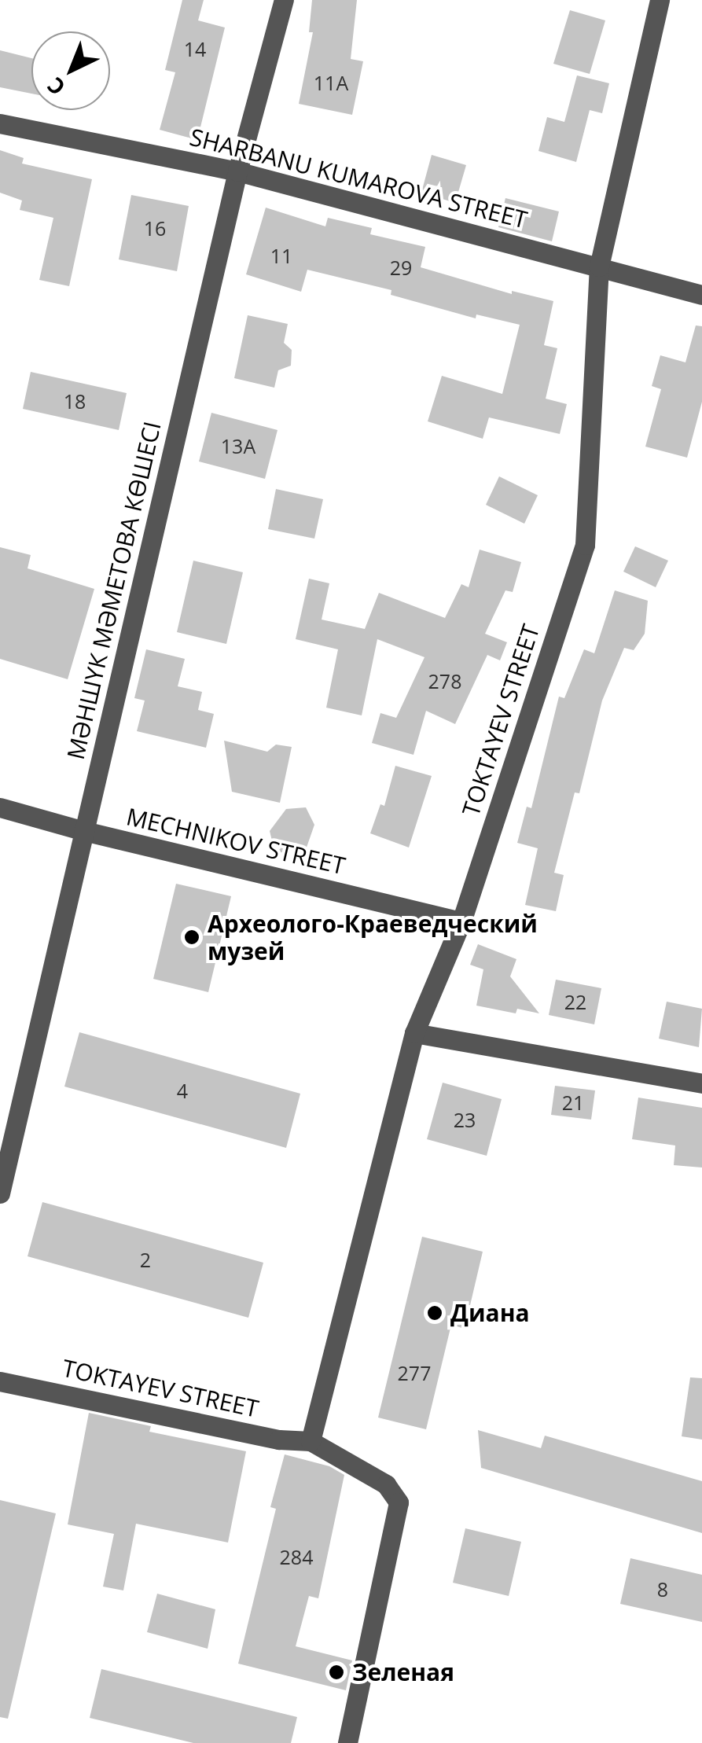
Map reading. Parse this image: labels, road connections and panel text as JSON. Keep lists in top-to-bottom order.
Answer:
{
  "streets": {
    "street": [
      "SHARBANU KUMAROVA STREET",
      "МӘНШҮК МӘМЕТОВА КӨШЕСІ",
      "TOKTAYEV STREET",
      "MECHNIKOV STREET"
    ]
  },
  "crossings": [
    ["SHARBANU KUMAROVA STREET", "МӘНШҮК МӘМЕТОВА КӨШЕСІ"],
    ["SHARBANU KUMAROVA STREET", "TOKTAYEV STREET"],
    ["МӘНШҮК МӘМЕТОВА КӨШЕСІ", "MECHNIKOV STREET"],
    ["TOKTAYEV STREET", "MECHNIKOV STREET"]
  ],
  "places": ["Археолого-Краеведческий музей", "Диана", "Зеленая"],
  "house_numbers": [
    "14",
    "11А",
    "16",
    "11",
    "29",
    "18",
    "13А",
    "278",
    "22",
    "4",
    "21",
    "23",
    "2",
    "277",
    "284",
    "8"
  ],
  "north": "bottom left"
}
